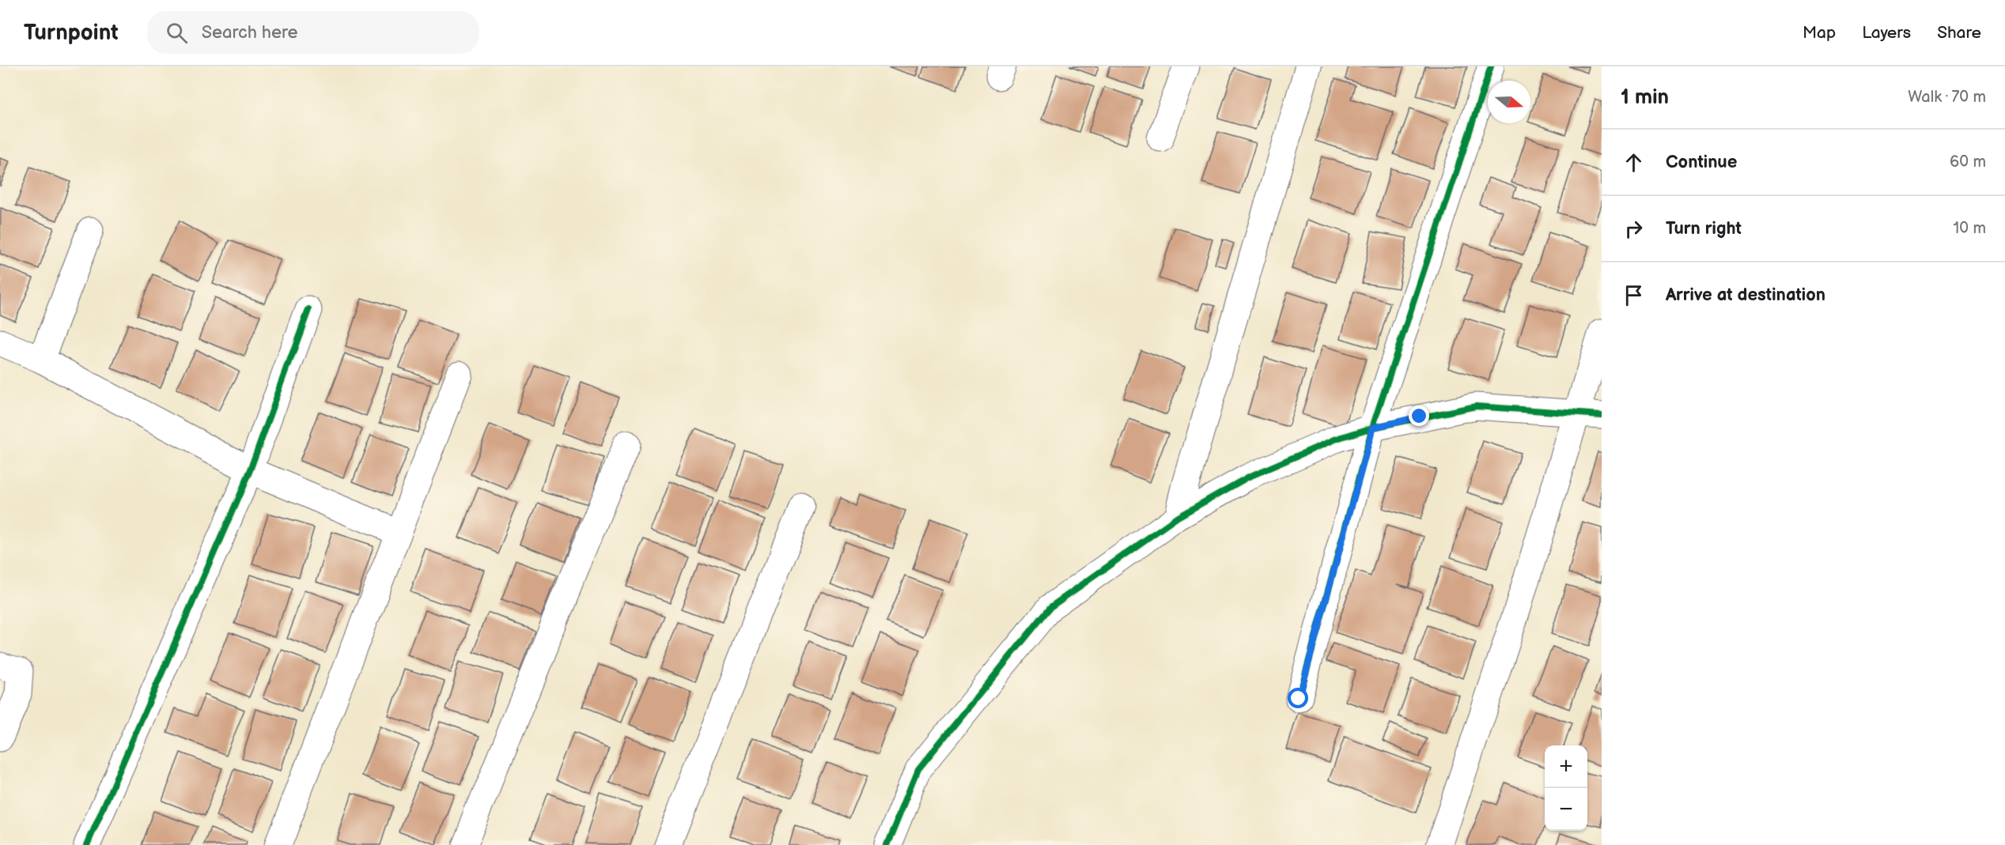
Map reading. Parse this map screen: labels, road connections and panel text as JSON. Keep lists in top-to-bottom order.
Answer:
{
  "north": "right",
  "page": {
    "header": "Turnpoint",
    "search": "Search here",
    "nav": ["Map", "Layers", "Share"],
    "heading": ["1 min", "Walk · 70 m"],
    "list": [
      ["Continue", "60 m"],
      ["Turn right", "10 m"],
      "Arrive at destination"
    ],
    "map_buttons": ["+", "−"]
  }
}
